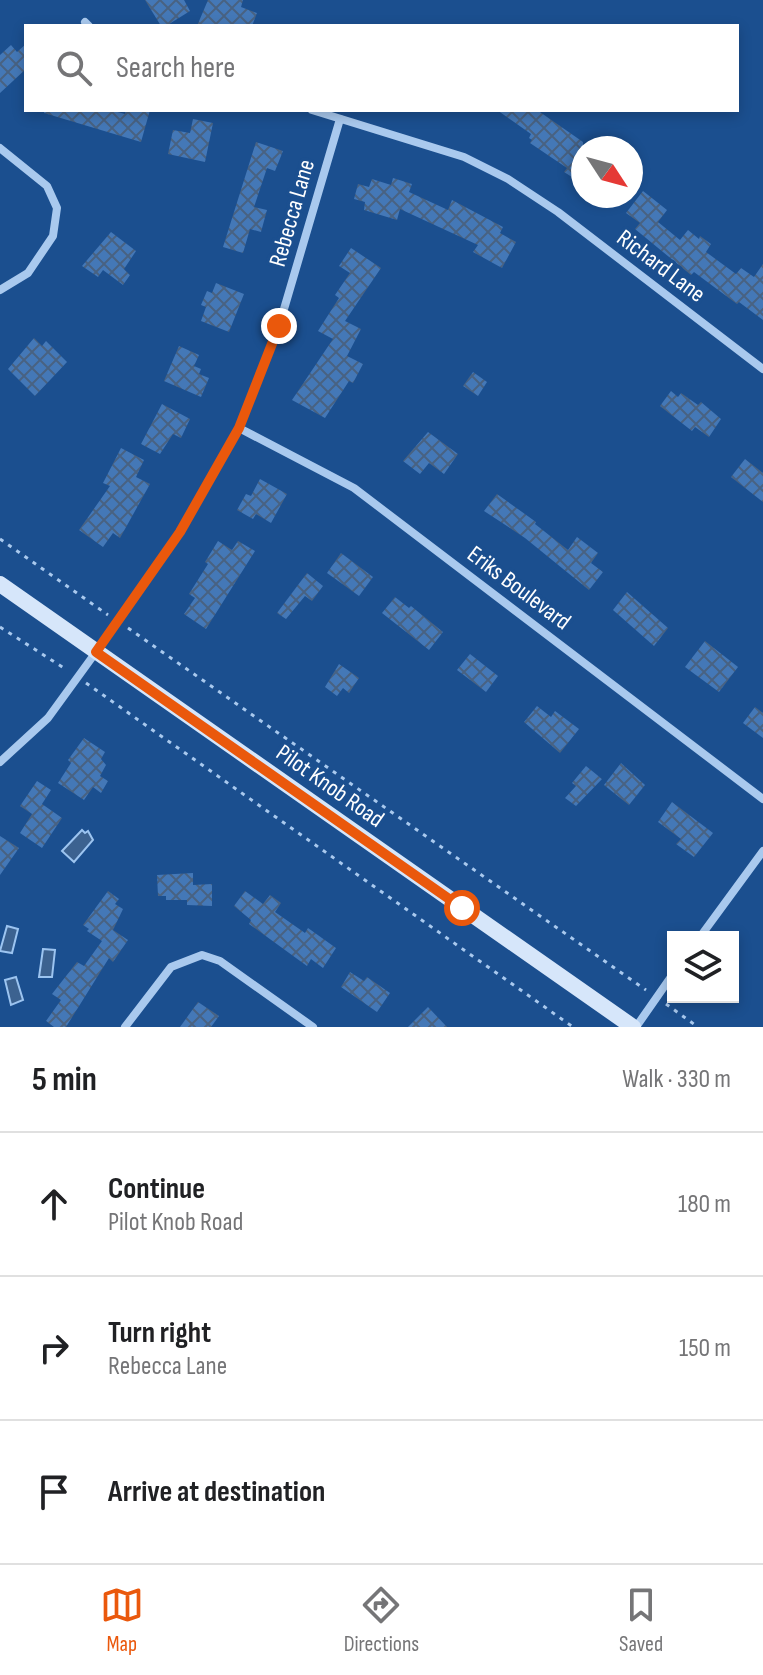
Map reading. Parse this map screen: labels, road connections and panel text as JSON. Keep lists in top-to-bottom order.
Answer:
{
  "streets": {
    "main road": ["Pilot Knob Road"],
    "street": ["Rebecca Lane", "Richard Lane", "Eriks Boulevard"]
  },
  "crossings": [
    ["Rebecca Lane", "Richard Lane"],
    ["Rebecca Lane", "Eriks Boulevard"],
    ["Rebecca Lane", "Pilot Knob Road"]
  ],
  "north": "bottom right",
  "page": {
    "search": "Search here",
    "heading": ["5 min", "Walk · 330 m"],
    "list": [
      ["Continue", "Pilot Knob Road", "180 m"],
      ["Turn right", "Rebecca Lane", "150 m"],
      "Arrive at destination"
    ],
    "nav": ["Map", "Directions", "Saved"]
  }
}
